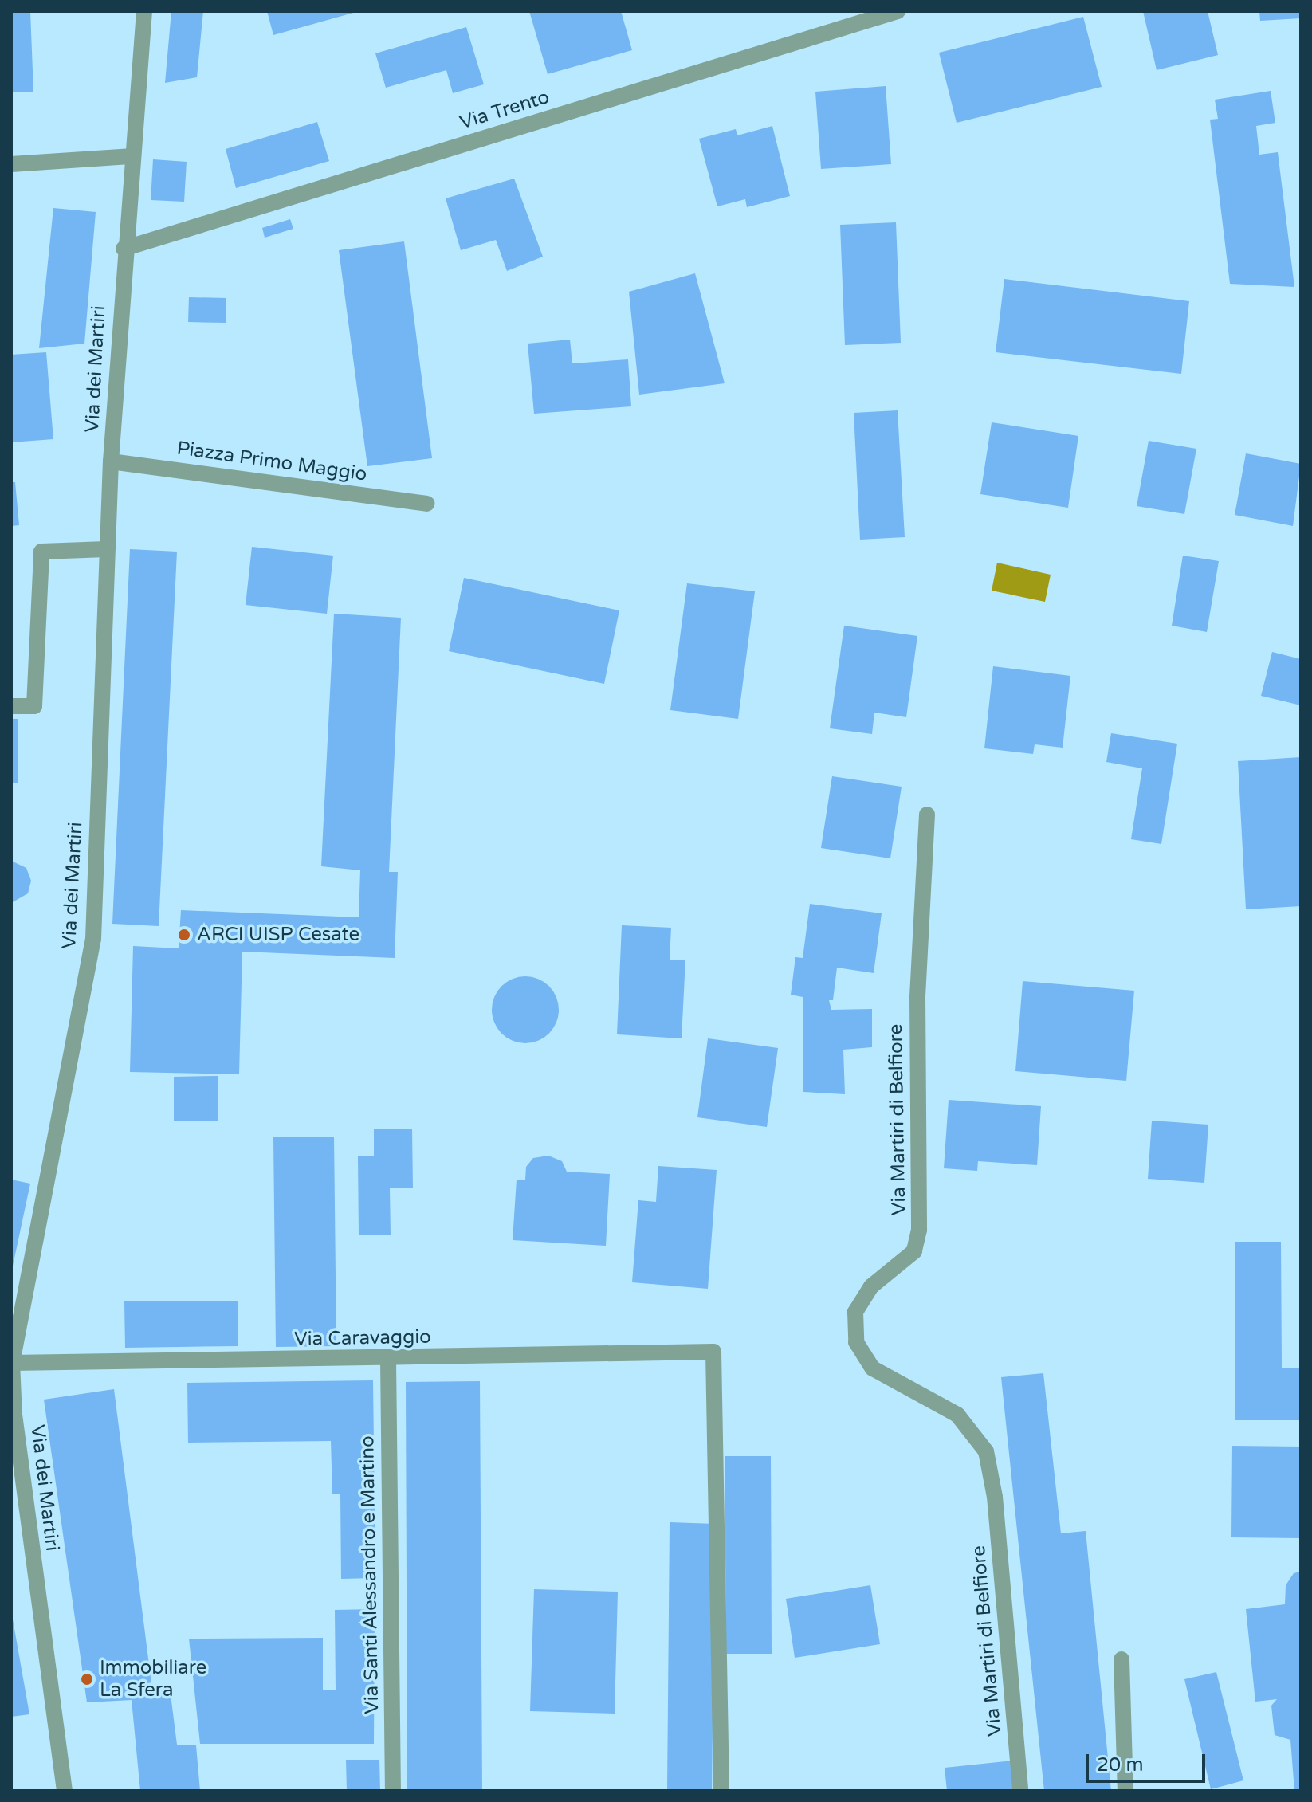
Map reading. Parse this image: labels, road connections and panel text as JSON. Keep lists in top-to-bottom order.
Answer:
{
  "streets": {
    "street": [
      "Via Trento",
      "Via dei Martiri",
      "Piazza Primo Maggio",
      "Via Martiri di Belfiore",
      "Via Caravaggio",
      "Via Santi Alessandro e Martino"
    ]
  },
  "crossings": [
    ["Via Trento", "Via dei Martiri"],
    ["Via dei Martiri", "Piazza Primo Maggio"],
    ["Via dei Martiri", "Via Caravaggio"],
    ["Via Caravaggio", "Via Santi Alessandro e Martino"]
  ],
  "places": ["ARCI UISP Cesate", "Immobiliare La Sfera"],
  "scale_bar": "20 m"
}
